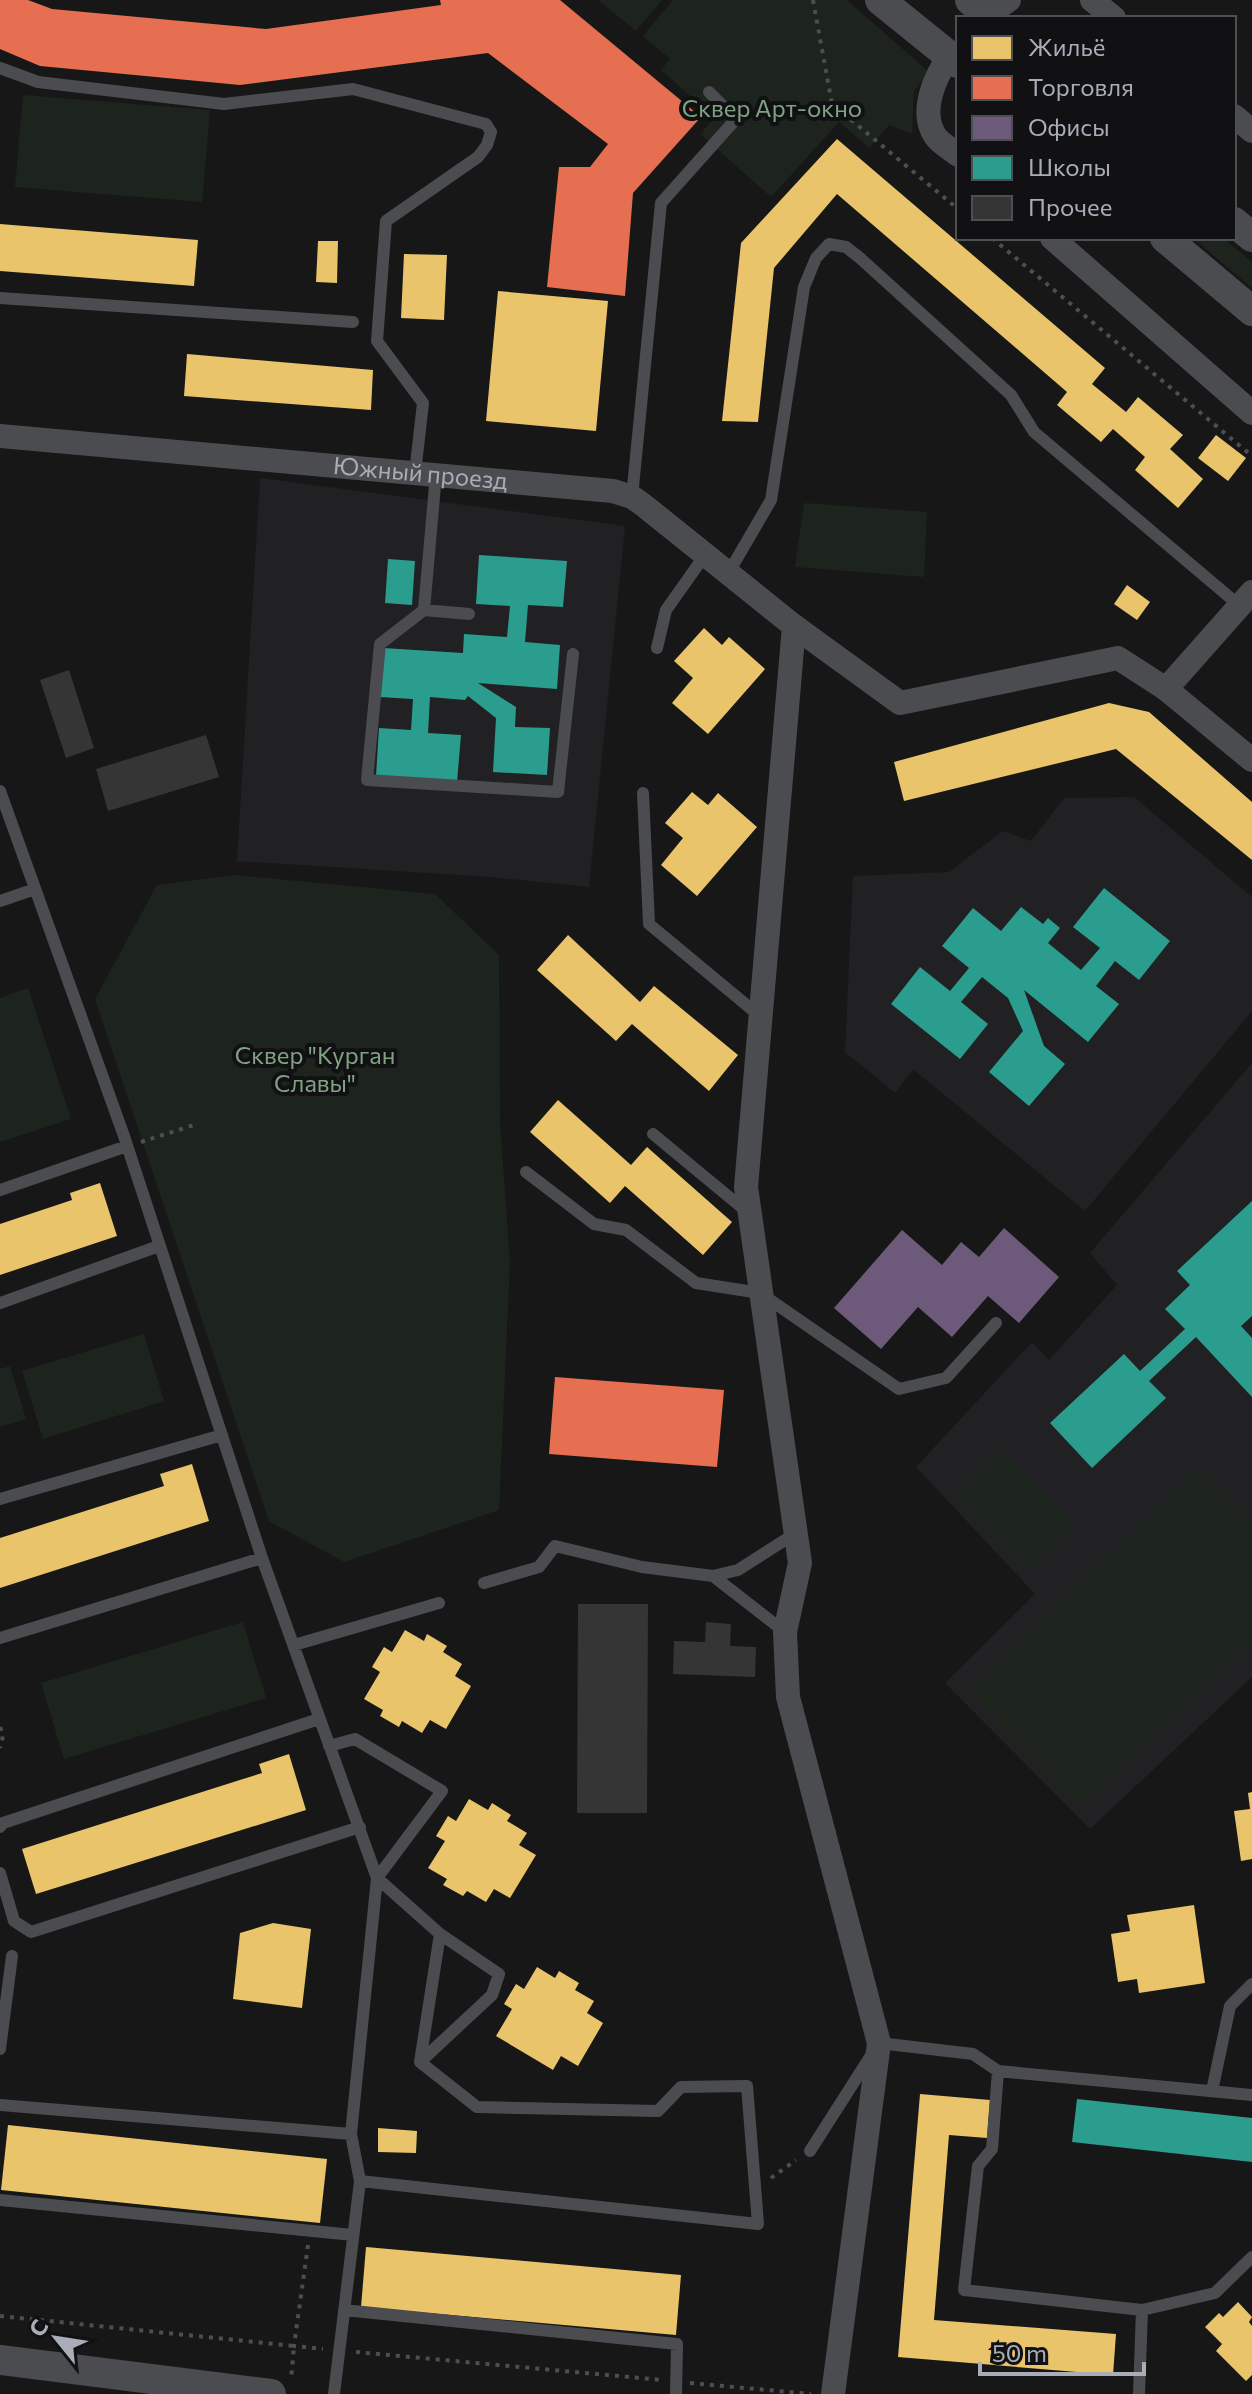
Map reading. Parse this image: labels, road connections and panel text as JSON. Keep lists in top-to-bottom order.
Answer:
{
  "streets": {
    "street": ["Южный проезд"]
  },
  "parks": ["Сквер Арт-окно", "Сквер \"Курган Славы\""],
  "legend": [
    "Жильё",
    "Торговля",
    "Офисы",
    "Школы",
    "Прочее"
  ],
  "scale_bar": "50 m",
  "north": "top left"
}
